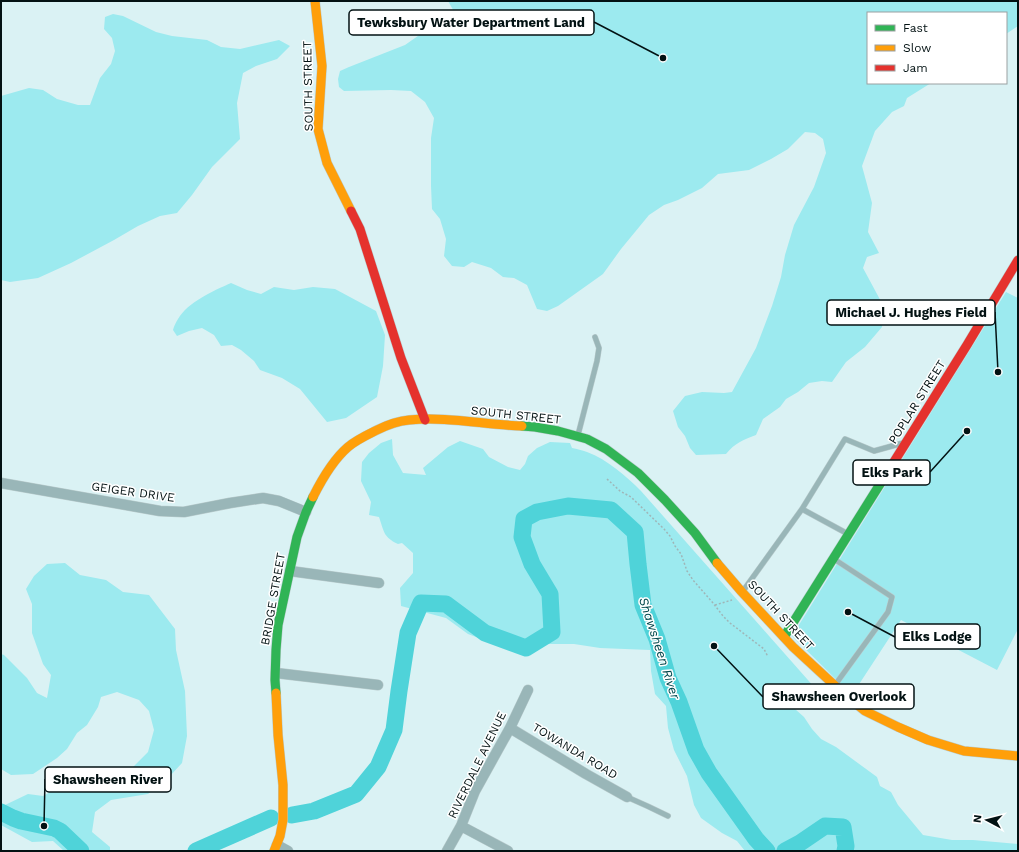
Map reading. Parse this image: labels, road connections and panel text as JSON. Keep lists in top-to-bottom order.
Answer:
{
  "streets": {
    "street": [
      "SOUTH STREET",
      "POPLAR STREET",
      "GEIGER DRIVE",
      "BRIDGE STREET",
      "TOWANDA ROAD",
      "RIVERDALE AVENUE"
    ]
  },
  "crossings": [
    ["SOUTH STREET", "POPLAR STREET"],
    ["SOUTH STREET", "BRIDGE STREET"],
    ["GEIGER DRIVE", "BRIDGE STREET"],
    ["TOWANDA ROAD", "RIVERDALE AVENUE"]
  ],
  "water": ["Shawsheen River"],
  "places": [
    "Tewksbury Water Department Land",
    "Michael J. Hughes Field",
    "Elks Park",
    "Elks Lodge",
    "Shawsheen Overlook",
    "Shawsheen River"
  ],
  "legend": ["Fast", "Slow", "Jam"],
  "north": "left"
}
